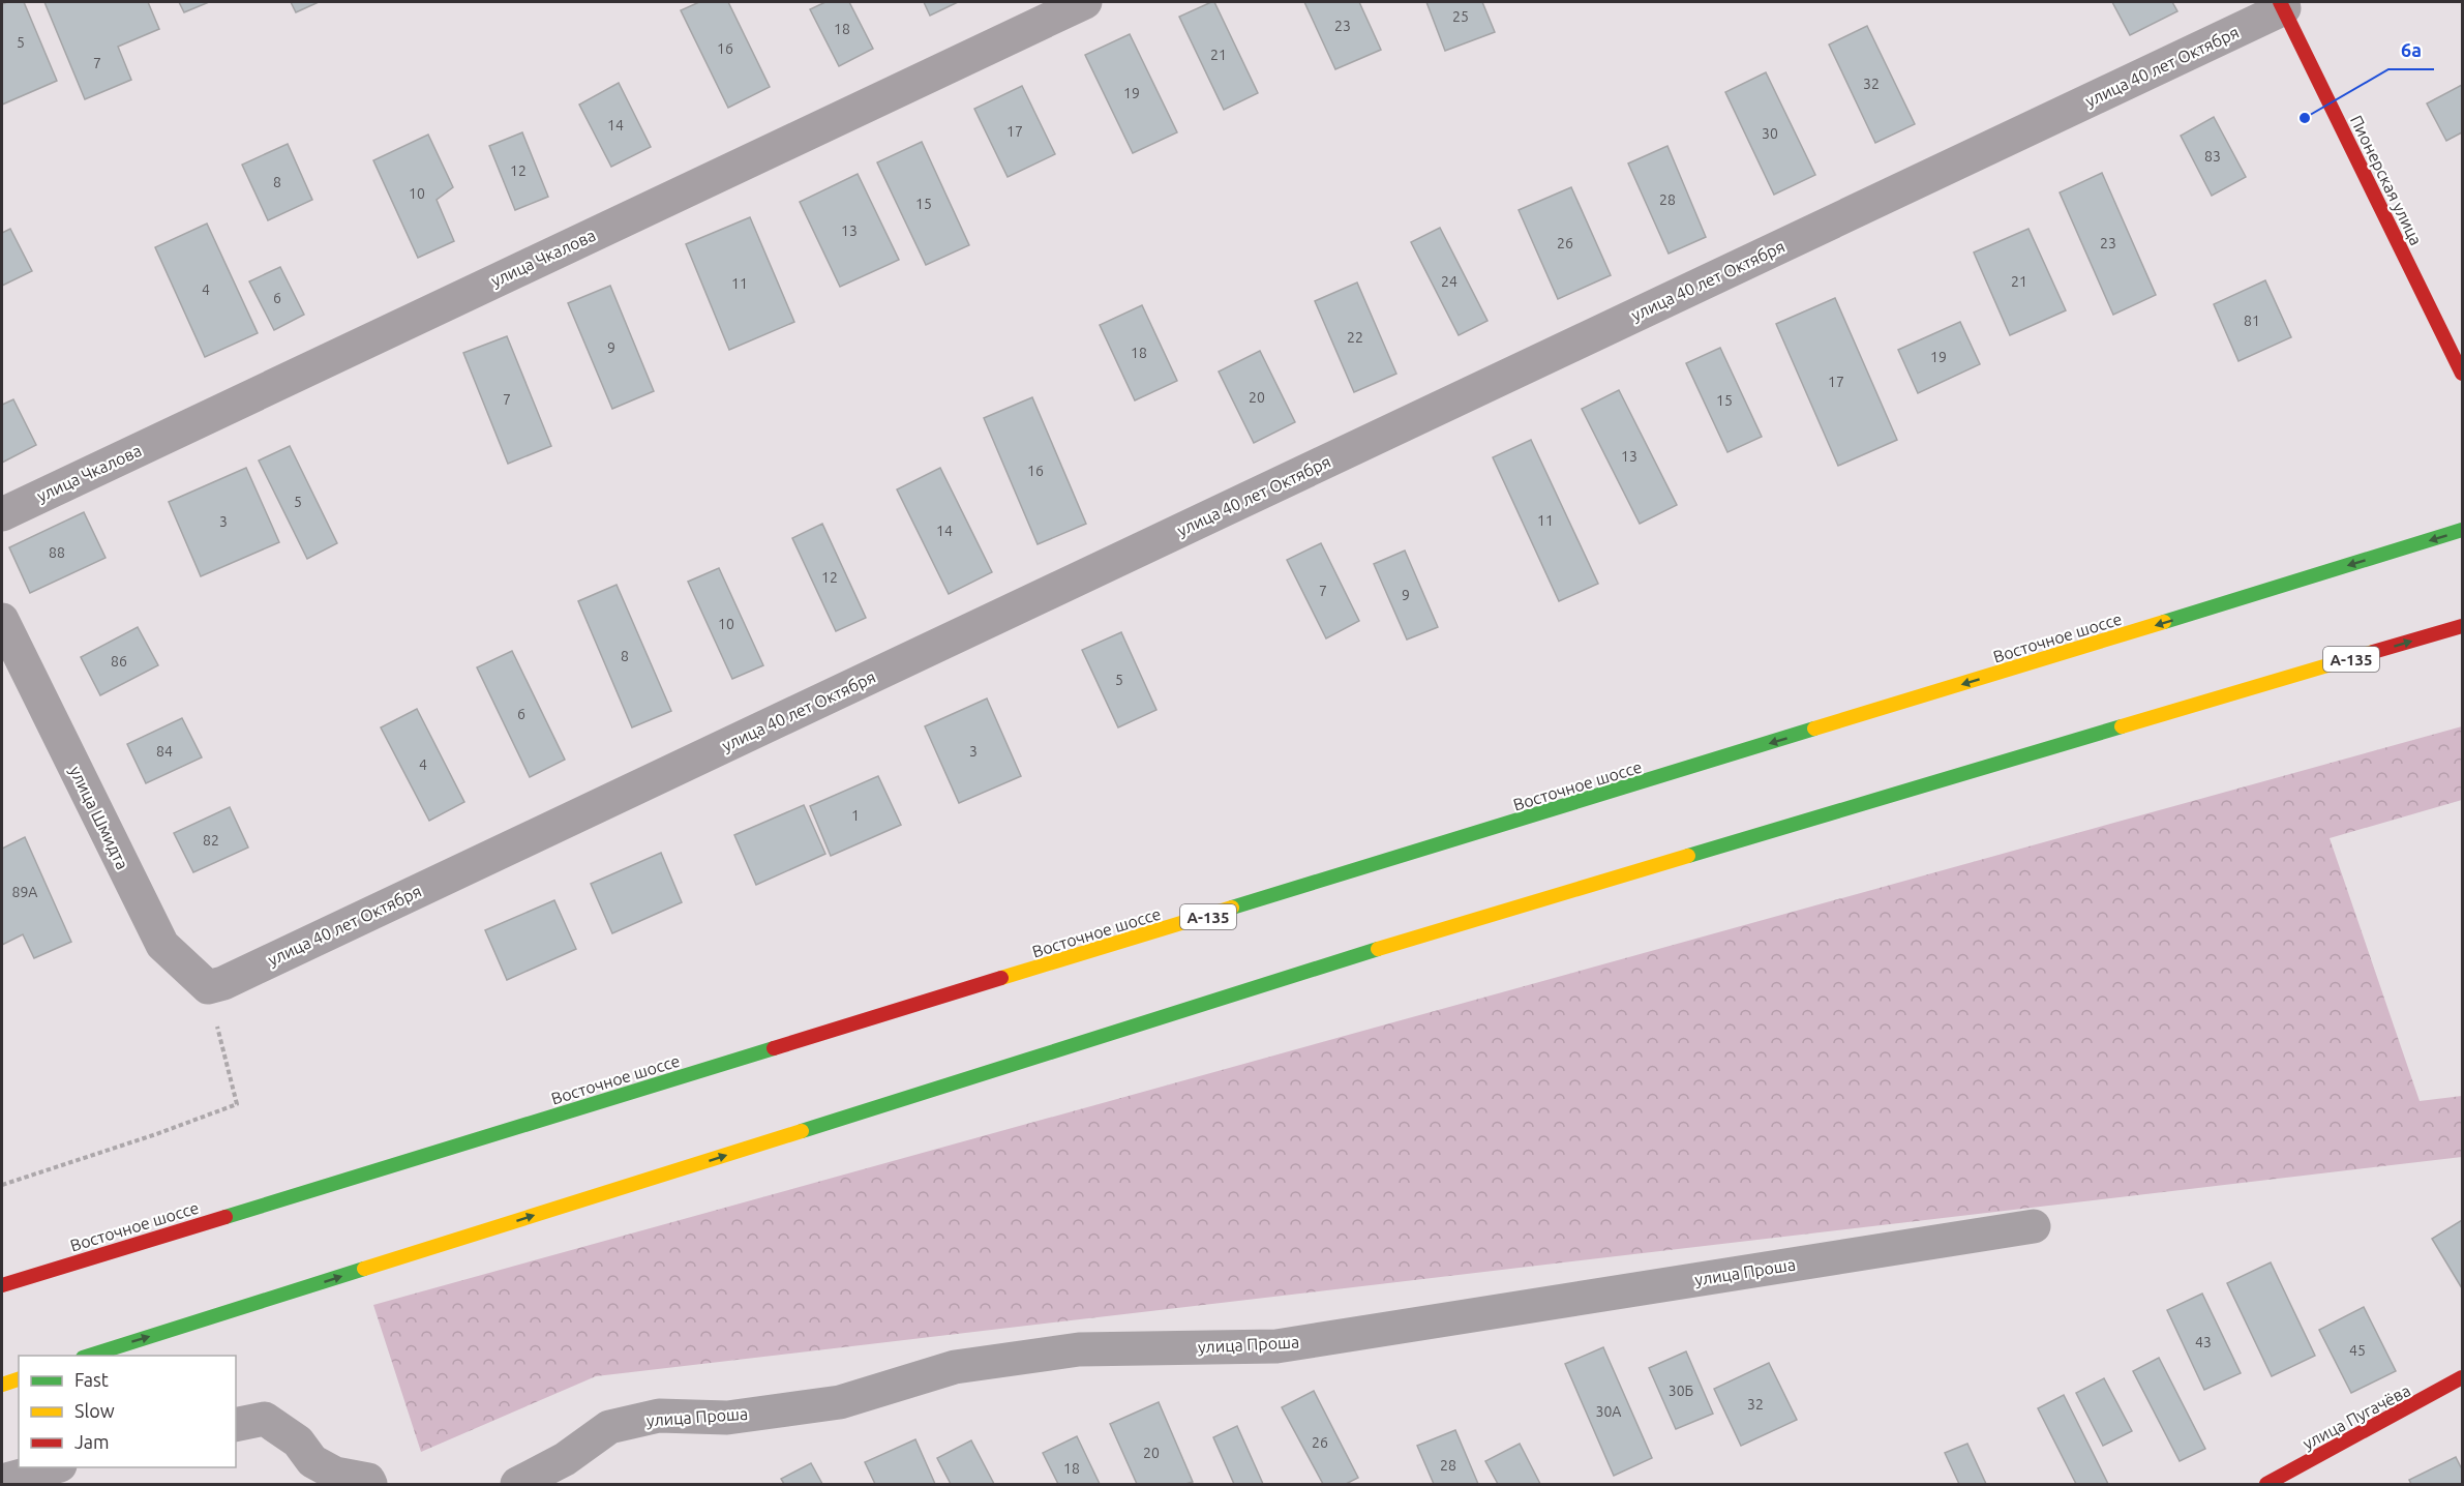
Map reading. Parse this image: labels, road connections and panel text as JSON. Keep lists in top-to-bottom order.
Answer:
{
  "streets": {
    "main road": [
      "Пионерская улица",
      "Восточное шоссе",
      "А-135",
      "улица Пугачёва"
    ],
    "street": [
      "улица 40 лет Октября",
      "улица Чкалова",
      "улица Шмидта",
      "улица Проша"
    ]
  },
  "crossings": [
    ["улица 40 лет Октября", "Пионерская улица"],
    ["улица 40 лет Октября", "улица Шмидта"]
  ],
  "places": ["6а"],
  "house_numbers": [
    "25",
    "23",
    "18",
    "5",
    "16",
    "21",
    "7",
    "32",
    "19",
    "14",
    "17",
    "30",
    "83",
    "12",
    "8",
    "10",
    "28",
    "15",
    "13",
    "26",
    "23",
    "24",
    "21",
    "11",
    "4",
    "6",
    "81",
    "22",
    "9",
    "18",
    "19",
    "17",
    "20",
    "7",
    "15",
    "13",
    "16",
    "5",
    "11",
    "3",
    "14",
    "88",
    "12",
    "7",
    "9",
    "10",
    "8",
    "86",
    "5",
    "6",
    "84",
    "3",
    "4",
    "1",
    "82",
    "89А",
    "43",
    "45",
    "30Б",
    "32",
    "30А",
    "26",
    "20",
    "28",
    "18"
  ],
  "legend": ["Fast", "Slow", "Jam"]
}
